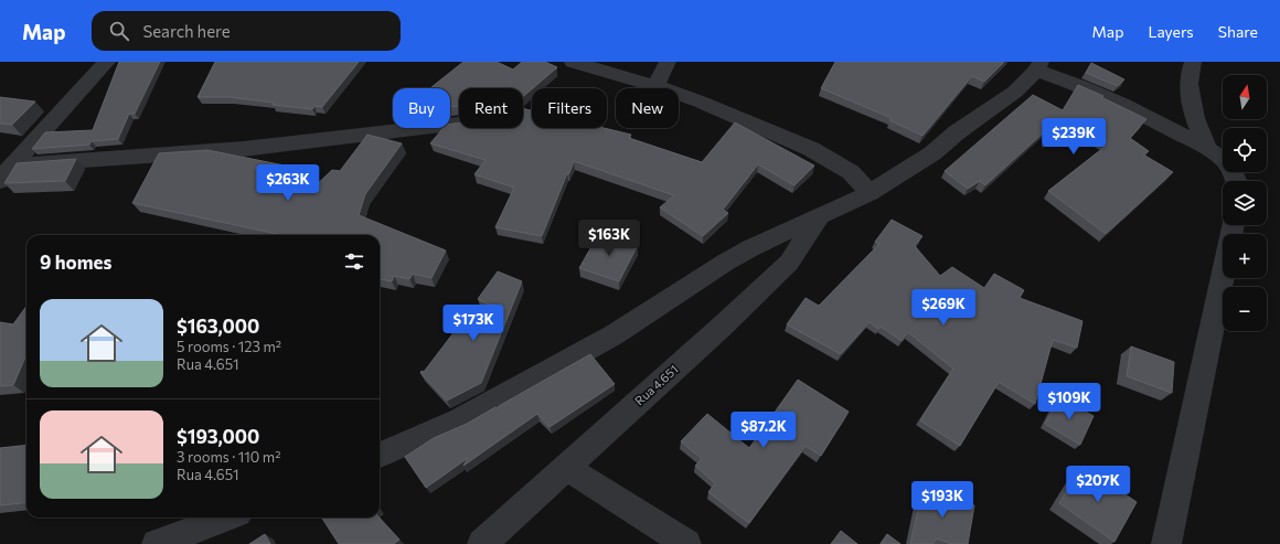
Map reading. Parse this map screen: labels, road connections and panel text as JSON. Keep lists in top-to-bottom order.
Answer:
{
  "streets": {
    "street": ["Rua 4.651"]
  },
  "north": "top",
  "page": {
    "header": "Map",
    "search": "Search here",
    "nav": ["Map", "Layers", "Share"],
    "map_buttons": ["+", "−"],
    "chip": [
      "Buy",
      "Rent",
      "Filters",
      "New"
    ],
    "price": [
      "$239K",
      "$263K",
      "$163K",
      "$269K",
      "$173K",
      "$109K",
      "$87.2K",
      "$207K",
      "$193K"
    ],
    "heading": "9 homes",
    "list": [
      {
        "name": "$163,000",
        "note": "5 rooms · 123 m² · Rua 4.651"
      },
      {
        "name": "$193,000",
        "note": "3 rooms · 110 m² · Rua 4.651"
      }
    ]
  }
}
